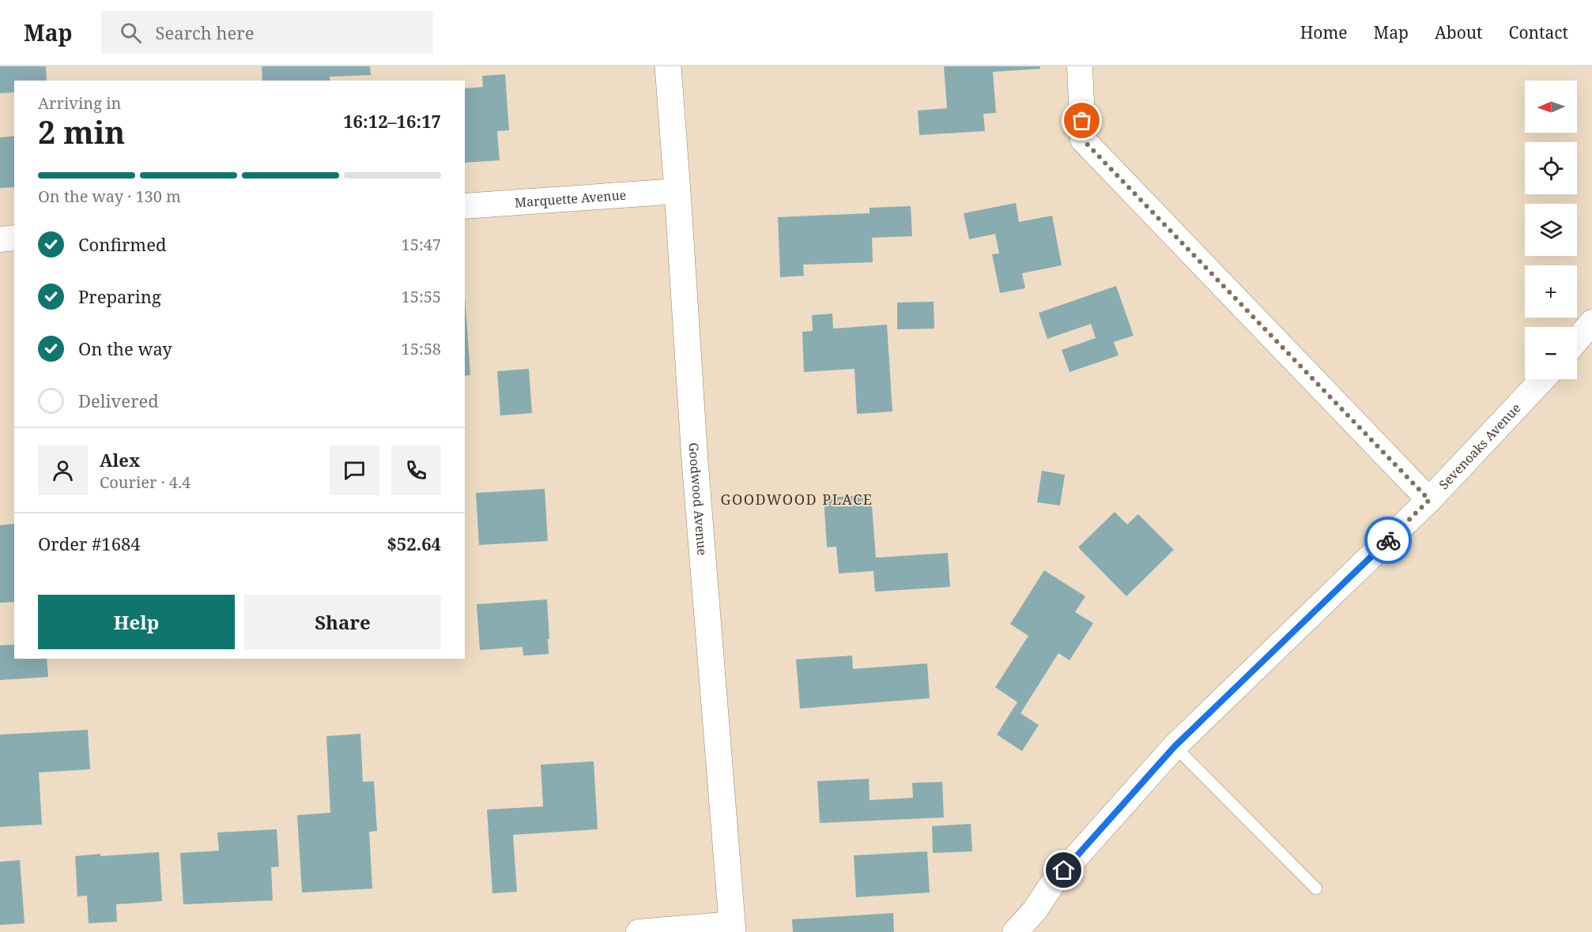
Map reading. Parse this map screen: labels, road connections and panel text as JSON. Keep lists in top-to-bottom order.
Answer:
{
  "streets": {
    "street": ["Marquette Avenue", "Sevenoaks Avenue", "Goodwood Avenue"]
  },
  "crossings": [
    ["Marquette Avenue", "Goodwood Avenue"]
  ],
  "districts": ["GOODWOOD PLACE"],
  "north": "left",
  "page": {
    "header": "Map",
    "search": "Search here",
    "nav": [
      "Home",
      "Map",
      "About",
      "Contact"
    ],
    "map_buttons": ["+", "−"],
    "heading": ["2 min", "Arriving in", "16:12–16:17"],
    "panel": [
      "Alex",
      "Courier · 4.4",
      "Order #1684",
      "$52.64"
    ],
    "bar": "On the way · 130 m",
    "list": [
      ["Confirmed", "15:47"],
      ["Preparing", "15:55"],
      ["On the way", "15:58"],
      "Delivered"
    ],
    "buttons": ["Help", "Share"]
  }
}
